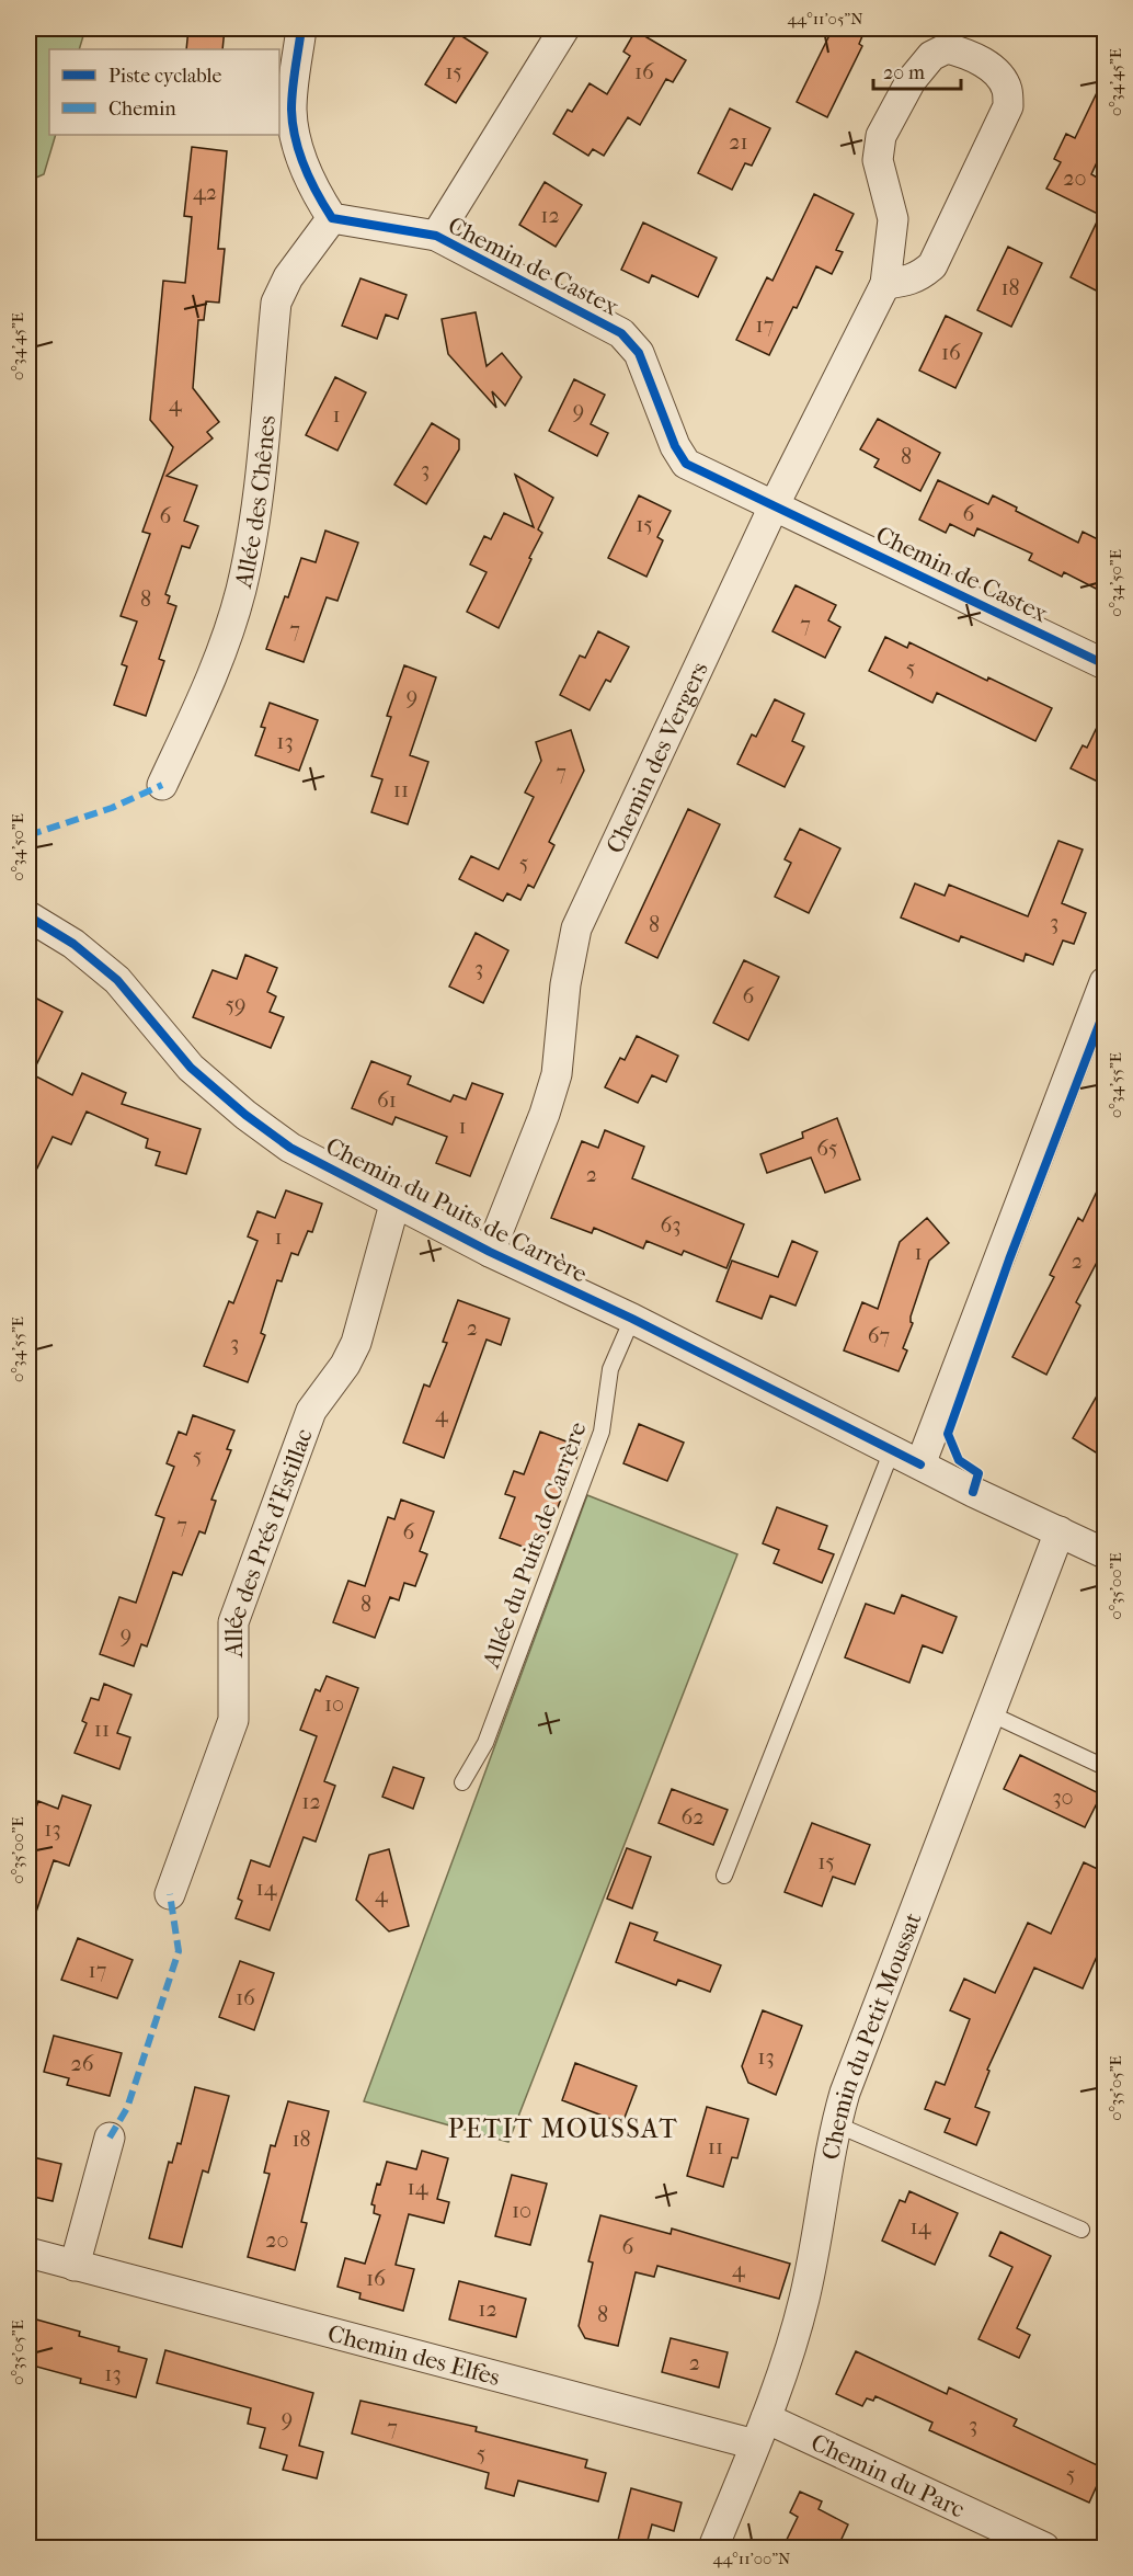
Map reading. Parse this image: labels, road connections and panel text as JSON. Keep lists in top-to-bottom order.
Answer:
{
  "streets": {
    "street": [
      "Chemin de Castex",
      "Allée des Chênes",
      "Chemin des Vergers",
      "Chemin du Puits de Carrère",
      "Allée des Prés d'Estillac",
      "Chemin du Petit Moussat",
      "Chemin des Elfes",
      "Chemin du Parc"
    ],
    "lane": ["Allée du Puits de Carrère"]
  },
  "crossings": [
    ["Chemin de Castex", "Allée des Chênes"],
    ["Chemin de Castex", "Chemin des Vergers"],
    ["Chemin des Vergers", "Chemin du Puits de Carrère"],
    ["Chemin du Puits de Carrère", "Allée des Prés d'Estillac"],
    ["Chemin du Puits de Carrère", "Allée du Puits de Carrère"],
    ["Chemin du Puits de Carrère", "Chemin du Petit Moussat"],
    ["Chemin du Petit Moussat", "Chemin des Elfes"],
    ["Chemin du Petit Moussat", "Chemin du Parc"],
    ["Chemin des Elfes", "Chemin du Parc"]
  ],
  "districts": ["PETIT MOUSSAT"],
  "house_numbers": [
    "15",
    "16",
    "21",
    "20",
    "42",
    "12",
    "18",
    "17",
    "16",
    "4",
    "9",
    "1",
    "8",
    "3",
    "6",
    "6",
    "15",
    "8",
    "7",
    "7",
    "5",
    "9",
    "13",
    "7",
    "11",
    "5",
    "3",
    "8",
    "3",
    "6",
    "59",
    "61",
    "1",
    "65",
    "2",
    "63",
    "1",
    "1",
    "2",
    "2",
    "67",
    "3",
    "4",
    "5",
    "7",
    "6",
    "8",
    "9",
    "10",
    "11",
    "30",
    "12",
    "62",
    "13",
    "15",
    "14",
    "4",
    "17",
    "16",
    "13",
    "26",
    "18",
    "11",
    "14",
    "10",
    "14",
    "20",
    "6",
    "4",
    "16",
    "12",
    "8",
    "2",
    "13",
    "9",
    "3",
    "7",
    "5",
    "5"
  ],
  "legend": ["Piste cyclable", "Chemin"],
  "scale_bar": "20 m",
  "coordinates": [
    "44°11'05\"N",
    "0°34'45\"E",
    "0°34'50\"E",
    "0°34'55\"E",
    "0°35'00\"E",
    "0°35'05\"E",
    "44°11'00\"N"
  ]
}
